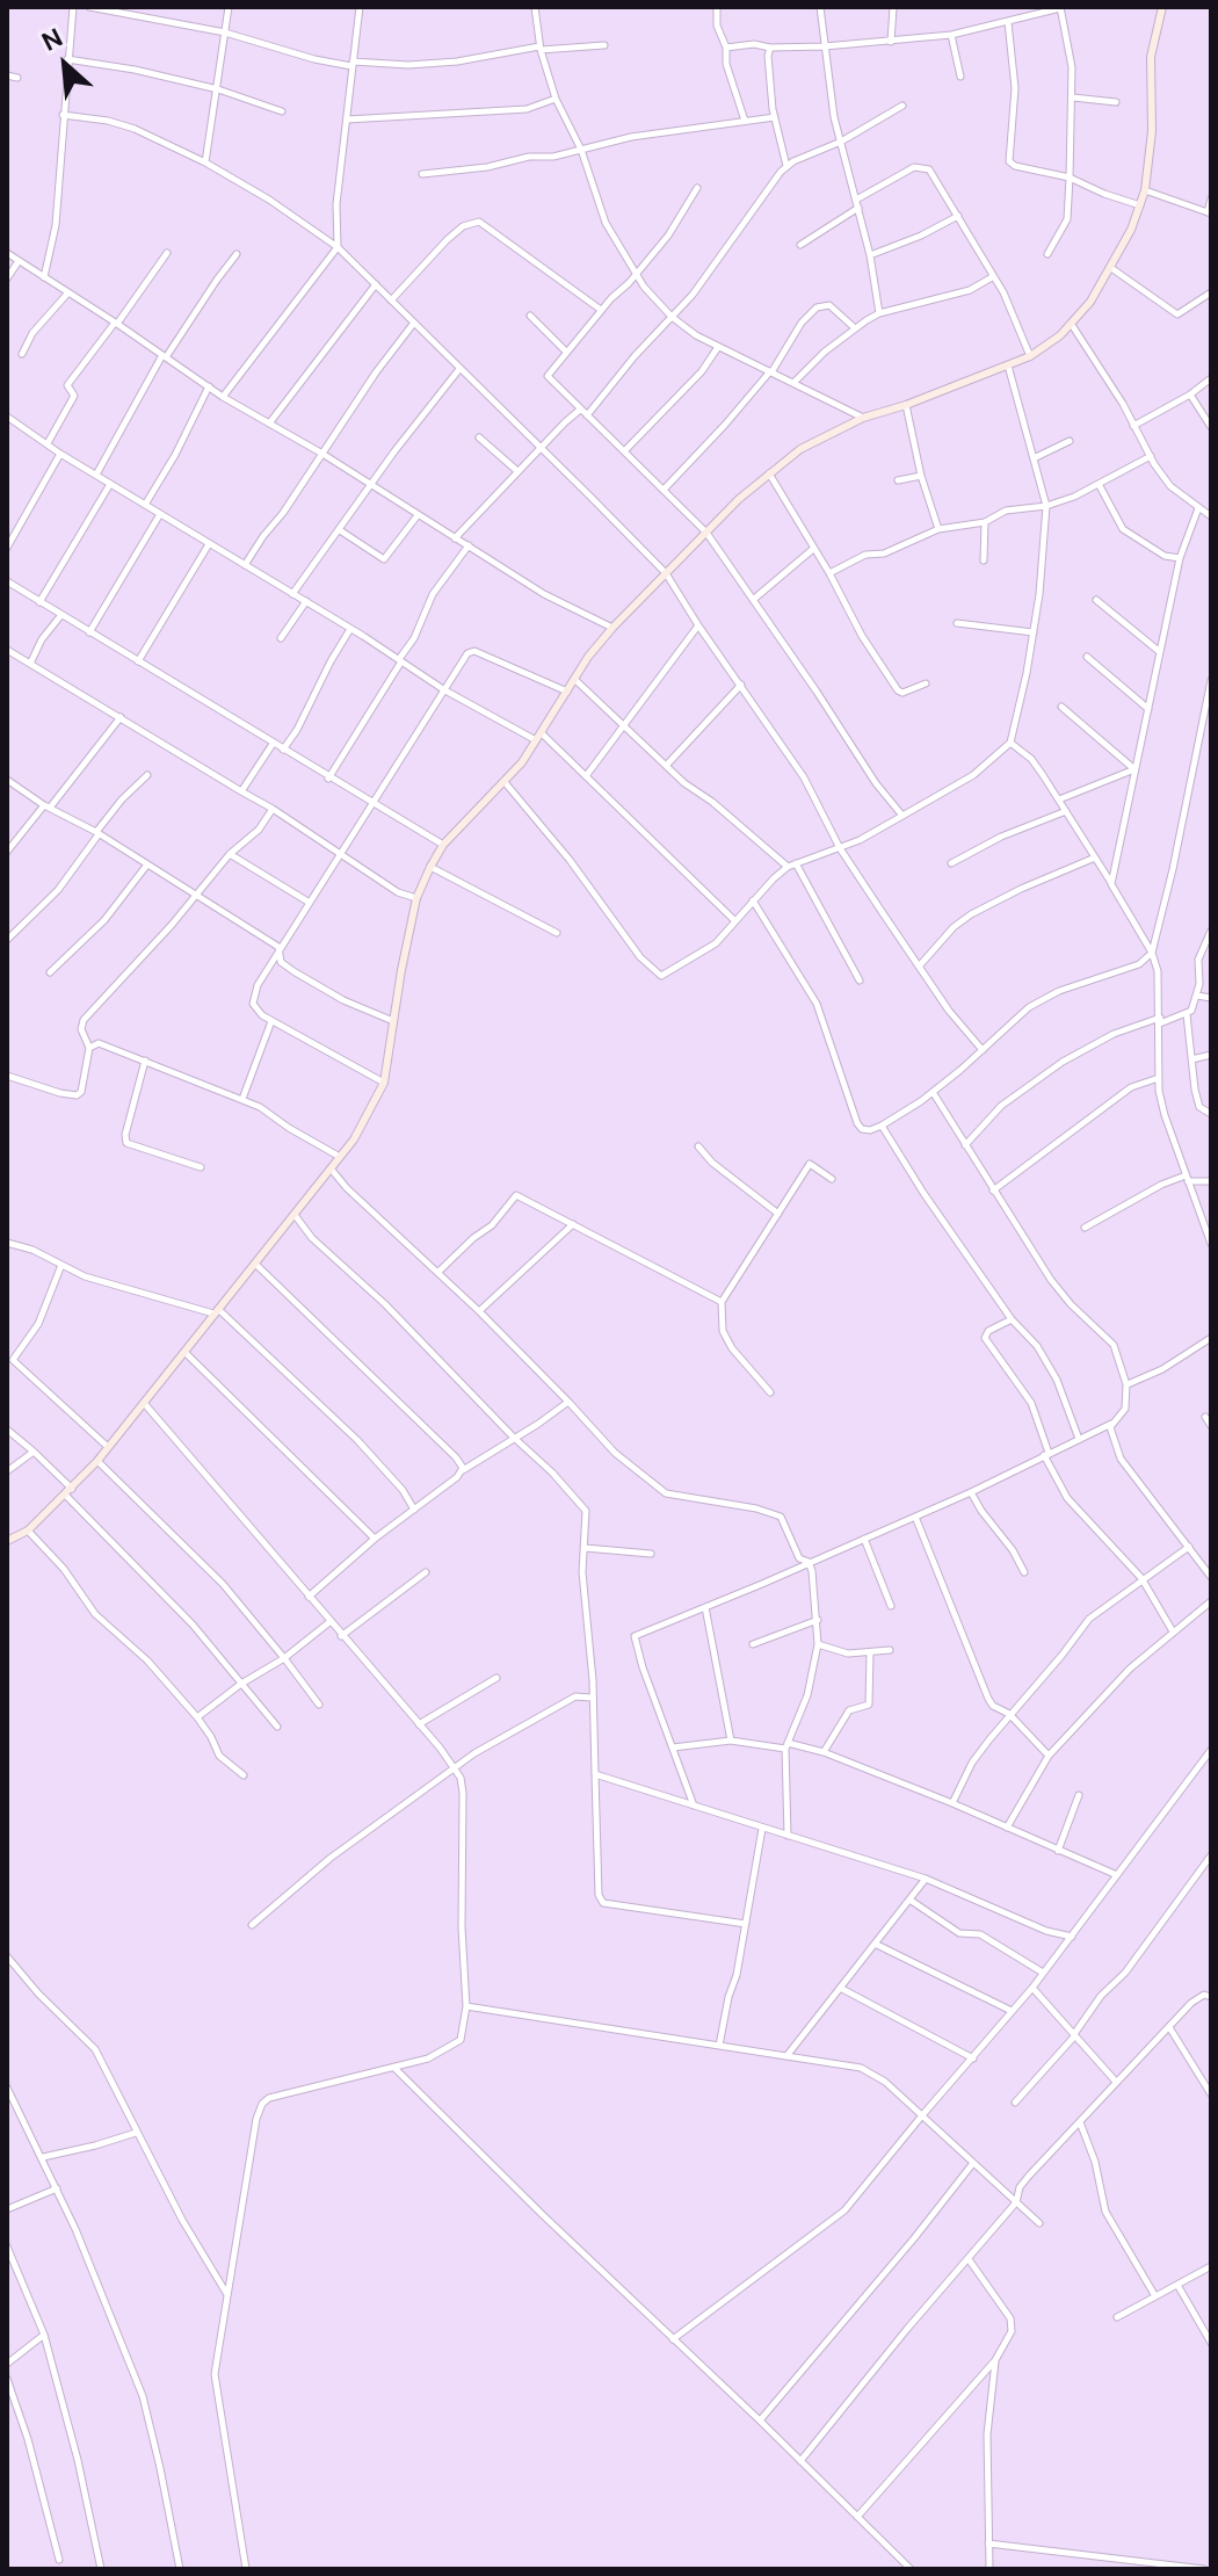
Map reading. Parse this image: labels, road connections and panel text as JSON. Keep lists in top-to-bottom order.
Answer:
{
  "north": "top left"
}
